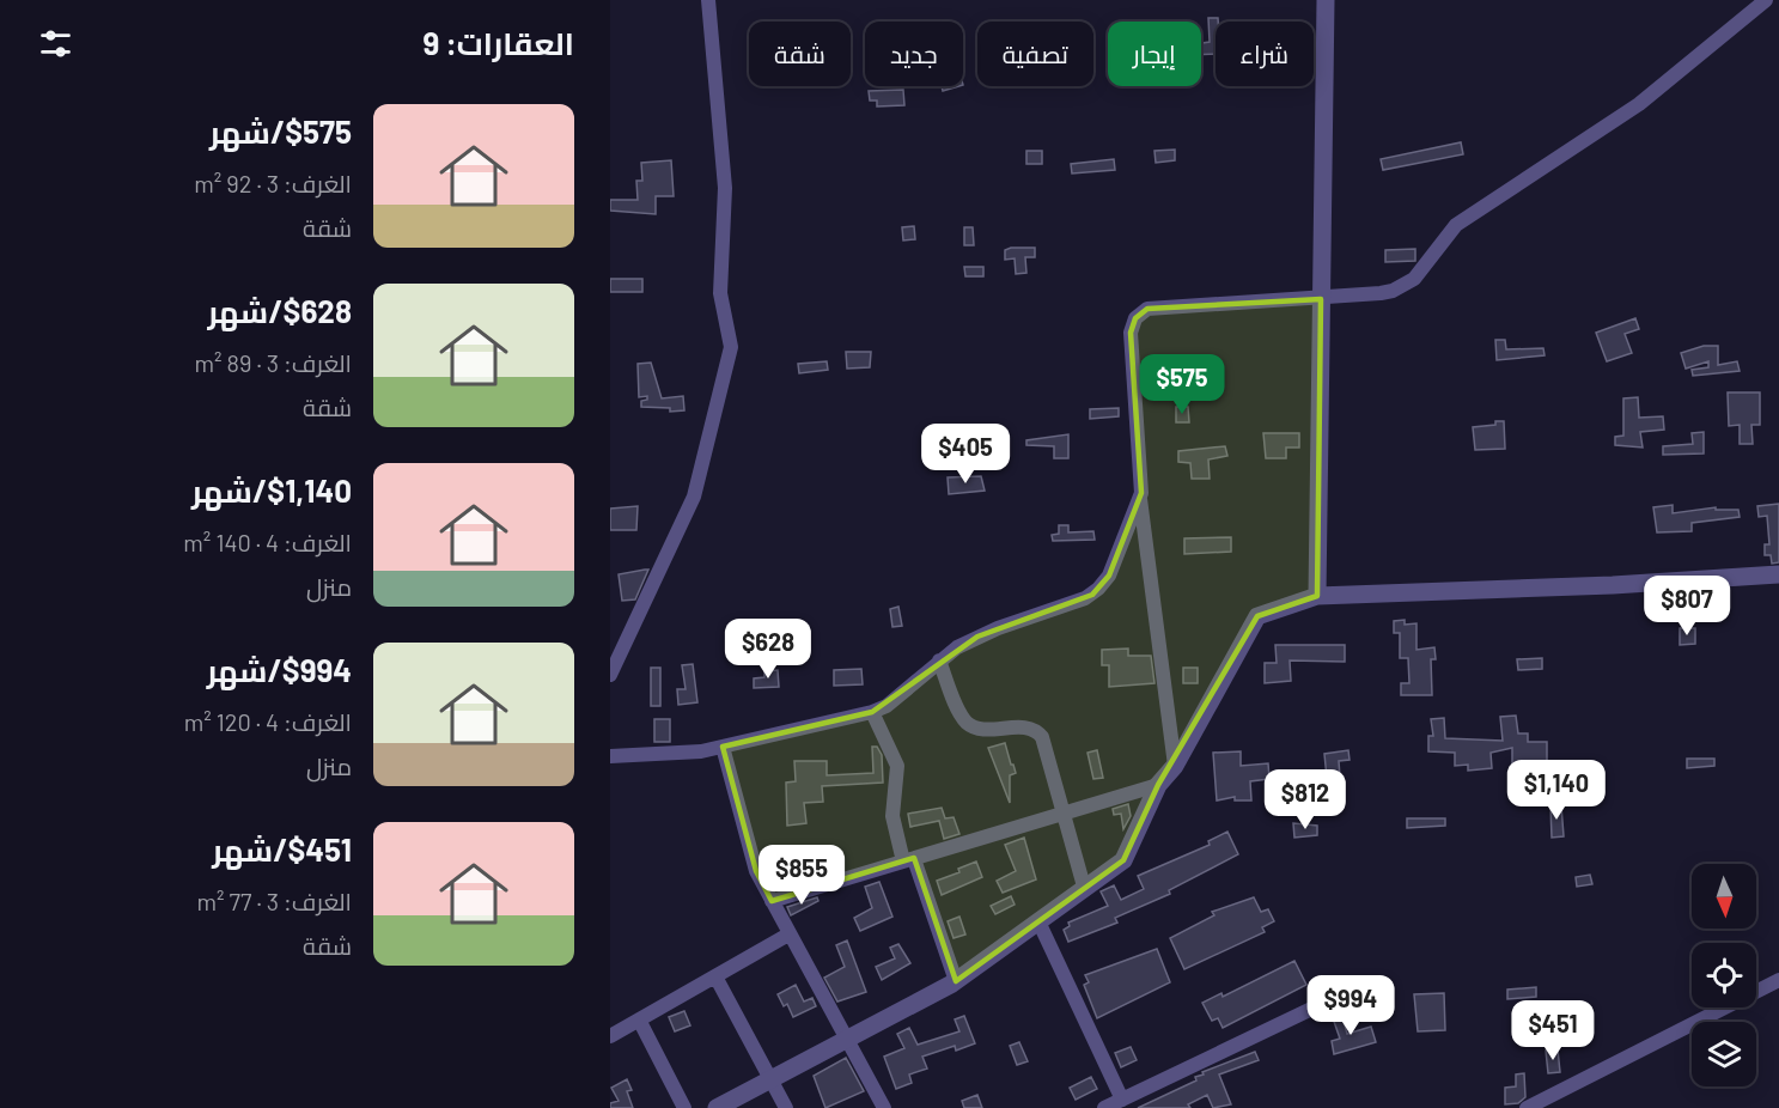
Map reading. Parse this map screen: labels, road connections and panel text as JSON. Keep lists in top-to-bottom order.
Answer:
{
  "north": "bottom",
  "page": {
    "heading": "العقارات: 9",
    "chip": [
      "شراء",
      "إيجار",
      "تصفية",
      "جديد",
      "شقة"
    ],
    "list": [
      {
        "name": "$575/شهر",
        "note": "الغرف: 3 · 92 m² · شقة"
      },
      {
        "name": "$628/شهر",
        "note": "الغرف: 3 · 89 m² · شقة"
      },
      {
        "name": "$1,140/شهر",
        "note": "الغرف: 4 · 140 m² · منزل"
      },
      {
        "name": "$994/شهر",
        "note": "الغرف: 4 · 120 m² · منزل"
      },
      {
        "name": "$451/شهر",
        "note": "الغرف: 3 · 77 m² · شقة"
      }
    ],
    "price": [
      "$575",
      "$405",
      "$807",
      "$628",
      "$1,140",
      "$812",
      "$855",
      "$994",
      "$451"
    ]
  }
}
